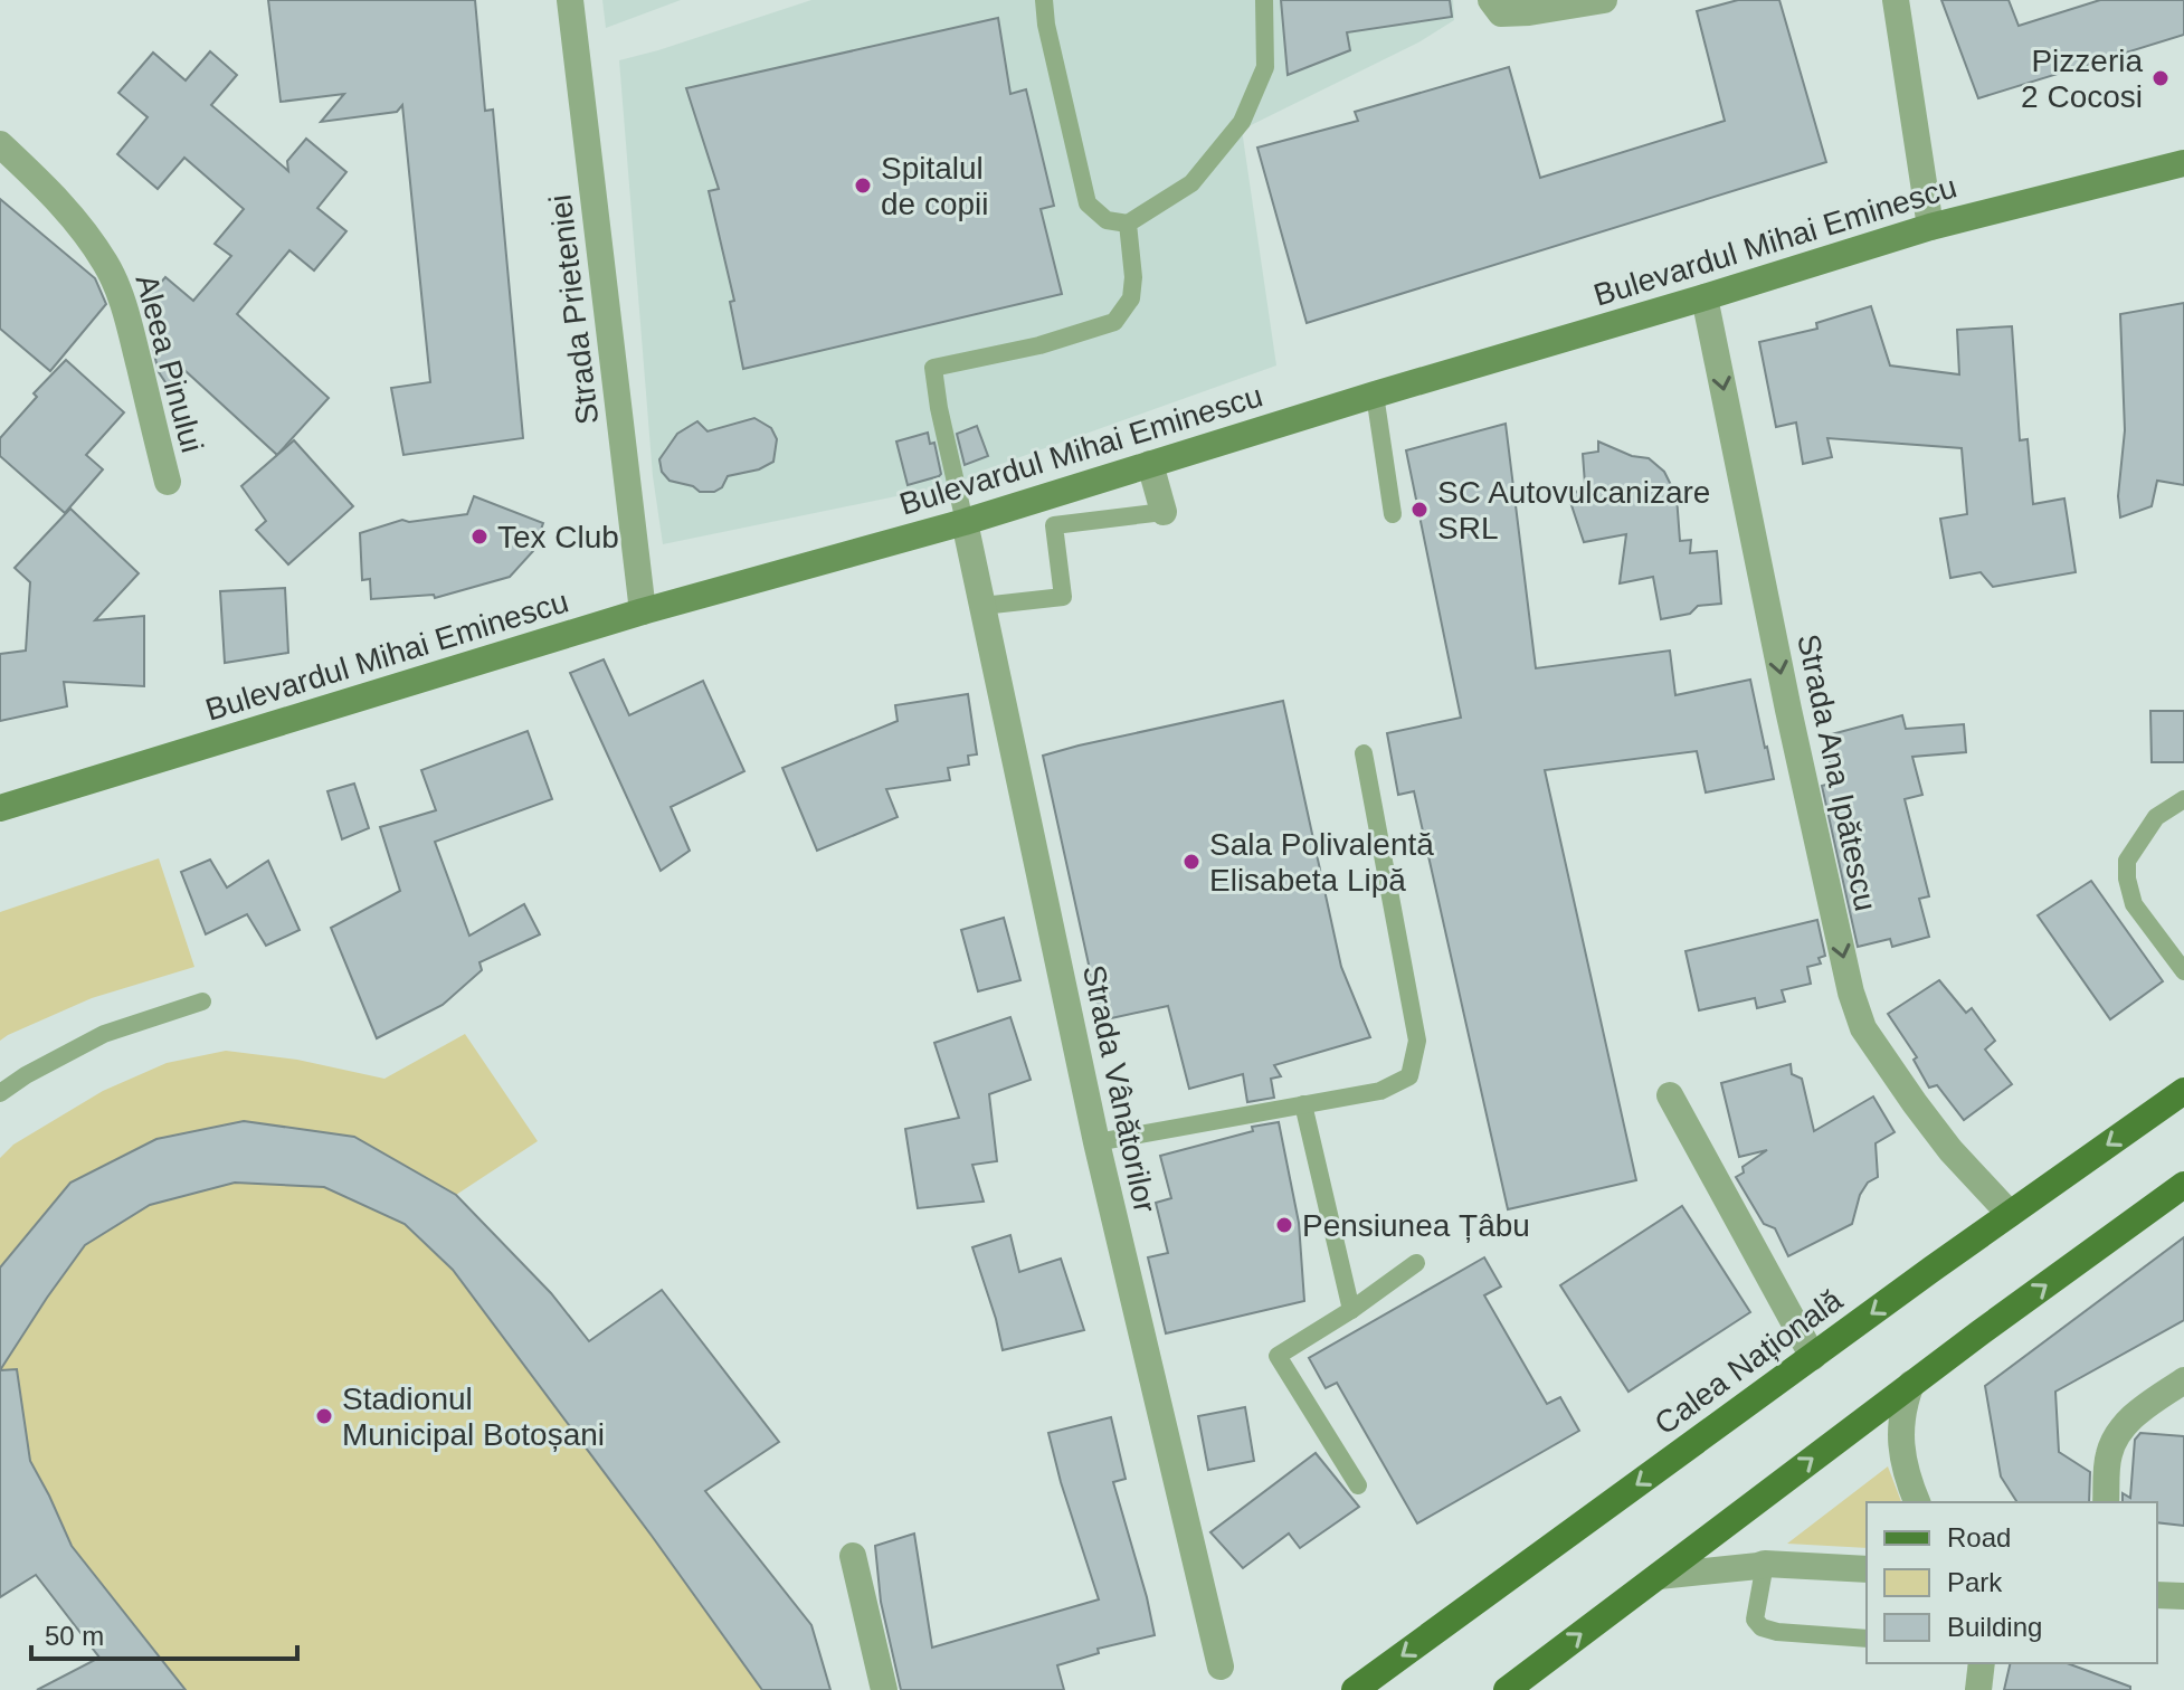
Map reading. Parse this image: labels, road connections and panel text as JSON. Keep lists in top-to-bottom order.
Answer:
{
  "streets": {
    "main road": ["Bulevardul Mihai Eminescu", "Calea Națională"],
    "street": [
      "Strada Prieteniei",
      "Aleea Pinului",
      "Strada Ana Ipătescu",
      "Strada Vânătorilor"
    ]
  },
  "crossings": [
    ["Bulevardul Mihai Eminescu", "Strada Prieteniei"],
    ["Bulevardul Mihai Eminescu", "Strada Ana Ipătescu"],
    ["Bulevardul Mihai Eminescu", "Strada Vânătorilor"],
    ["Strada Ana Ipătescu", "Calea Națională"]
  ],
  "places": [
    "Pizzeria 2 Cocosi",
    "Spitalul de copii",
    "SC Autovulcanizare SRL",
    "Tex Club",
    "Sala Polivalentă Elisabeta Lipă",
    "Pensiunea Țâbu",
    "Stadionul Municipal Botoșani"
  ],
  "legend": ["Road", "Park", "Building"],
  "scale_bar": "50 m"
}
